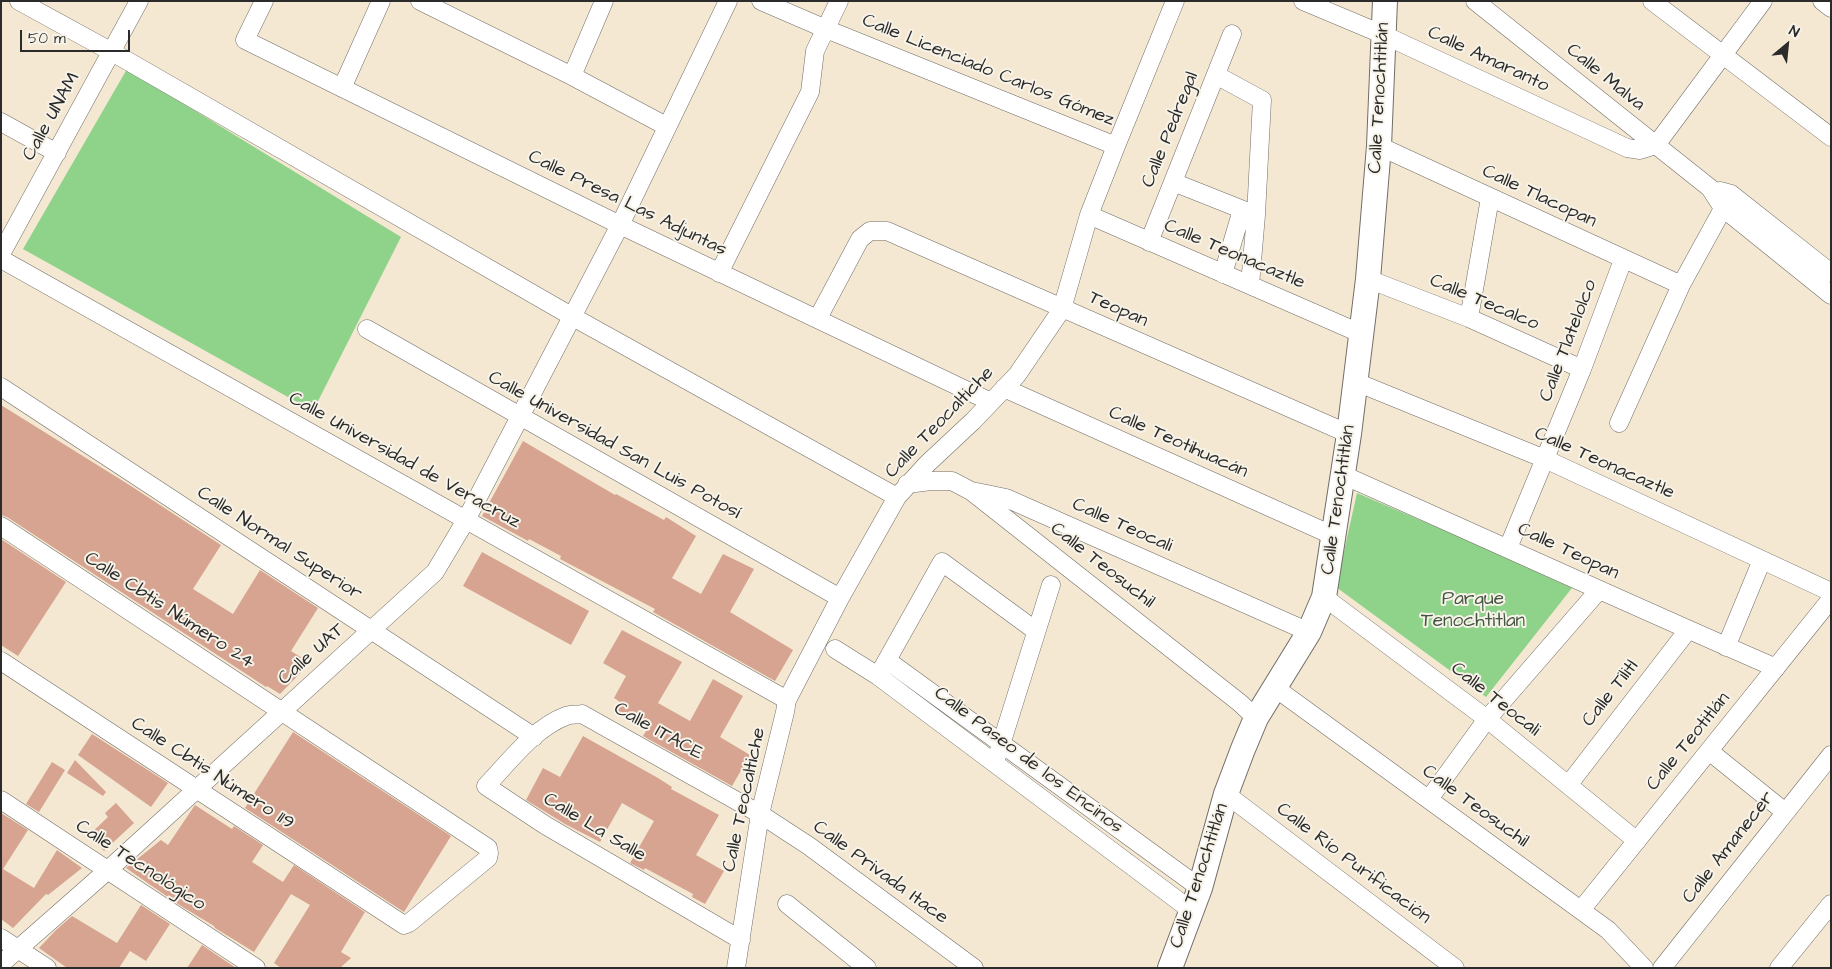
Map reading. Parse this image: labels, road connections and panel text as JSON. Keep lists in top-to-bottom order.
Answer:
{
  "streets": {
    "street": [
      "Calle Amaranto",
      "Calle Licenciado Carlos Gómez",
      "Calle Malva",
      "Calle Tenochtitlán",
      "Calle UNAM",
      "Calle Pedregal",
      "Calle Tlacopan",
      "Calle Presa Las Adjuntas",
      "Calle Teonacaztle",
      "Calle Tecalco",
      "Teopan",
      "Calle Tlatelolco",
      "Calle Teocaltiche",
      "Calle Teotihuacán",
      "Calle Universidad San Luis Potosí",
      "Calle Universidad de Veracruz",
      "Calle Teocali",
      "Calle Normal Superior",
      "Calle Teopan",
      "Calle Teosuchil",
      "Calle Cbtis Número 24",
      "Calle UAT",
      "Calle Tilitl",
      "Calle ITACE",
      "Calle Teotitlán",
      "Calle Paseo de los Encinos",
      "Calle Cbtis Número 119",
      "Calle La Salle",
      "Calle Amanecer",
      "Calle Río Purificación",
      "Calle Tecnológico",
      "Calle Privada Itace"
    ]
  },
  "crossings": [
    ["Calle Amaranto", "Calle Malva"],
    ["Calle Amaranto", "Calle Tenochtitlán"],
    ["Calle Licenciado Carlos Gómez", "Calle Teocaltiche"],
    ["Calle Tenochtitlán", "Calle Tlacopan"],
    ["Calle Tenochtitlán", "Calle Teonacaztle"],
    ["Calle Tenochtitlán", "Calle Tecalco"],
    ["Calle Tenochtitlán", "Teopan"],
    ["Calle Tenochtitlán", "Calle Teotihuacán"],
    ["Calle Tenochtitlán", "Calle Teocali"],
    ["Calle Tenochtitlán", "Calle Teopan"],
    ["Calle Tenochtitlán", "Calle Teosuchil"],
    ["Calle Tenochtitlán", "Calle Paseo de los Encinos"],
    ["Calle Tenochtitlán", "Calle Río Purificación"],
    ["Calle Pedregal", "Calle Teonacaztle"],
    ["Calle Tlacopan", "Calle Tlatelolco"],
    ["Calle Presa Las Adjuntas", "Teopan"],
    ["Calle Presa Las Adjuntas", "Calle Teocaltiche"],
    ["Calle Presa Las Adjuntas", "Calle UAT"],
    ["Calle Teonacaztle", "Calle Tlatelolco"],
    ["Calle Teonacaztle", "Calle Teocaltiche"],
    ["Calle Tecalco", "Calle Tlatelolco"],
    ["Teopan", "Calle Teocaltiche"],
    ["Calle Tlatelolco", "Calle Teopan"],
    ["Calle Teocaltiche", "Calle Teotihuacán"],
    ["Calle Teocaltiche", "Calle Universidad San Luis Potosí"],
    ["Calle Teocaltiche", "Calle Universidad de Veracruz"],
    ["Calle Teocaltiche", "Calle Teosuchil"],
    ["Calle Teocaltiche", "Calle ITACE"],
    ["Calle Teocaltiche", "Calle La Salle"],
    ["Calle Teocaltiche", "Calle Privada Itace"],
    ["Calle Universidad San Luis Potosí", "Calle UAT"],
    ["Calle Universidad de Veracruz", "Calle UAT"],
    ["Calle Teocali", "Calle Teosuchil"],
    ["Calle Teocali", "Calle Tilitl"],
    ["Calle Teocali", "Calle Teotitlán"],
    ["Calle Normal Superior", "Calle UAT"],
    ["Calle Normal Superior", "Calle ITACE"],
    ["Calle Normal Superior", "Calle La Salle"],
    ["Calle Teopan", "Calle Tilitl"],
    ["Calle Teopan", "Calle Teotitlán"],
    ["Calle Teosuchil", "Calle Teotitlán"],
    ["Calle Cbtis Número 24", "Calle UAT"],
    ["Calle Cbtis Número 24", "Calle Cbtis Número 119"],
    ["Calle UAT", "Calle Cbtis Número 119"],
    ["Calle UAT", "Calle Tecnológico"],
    ["Calle ITACE", "Calle La Salle"],
    ["Calle ITACE", "Calle Privada Itace"]
  ],
  "parks": ["Parque Tenochtitlan"],
  "scale_bar": "50 m",
  "north": "top right"
}
